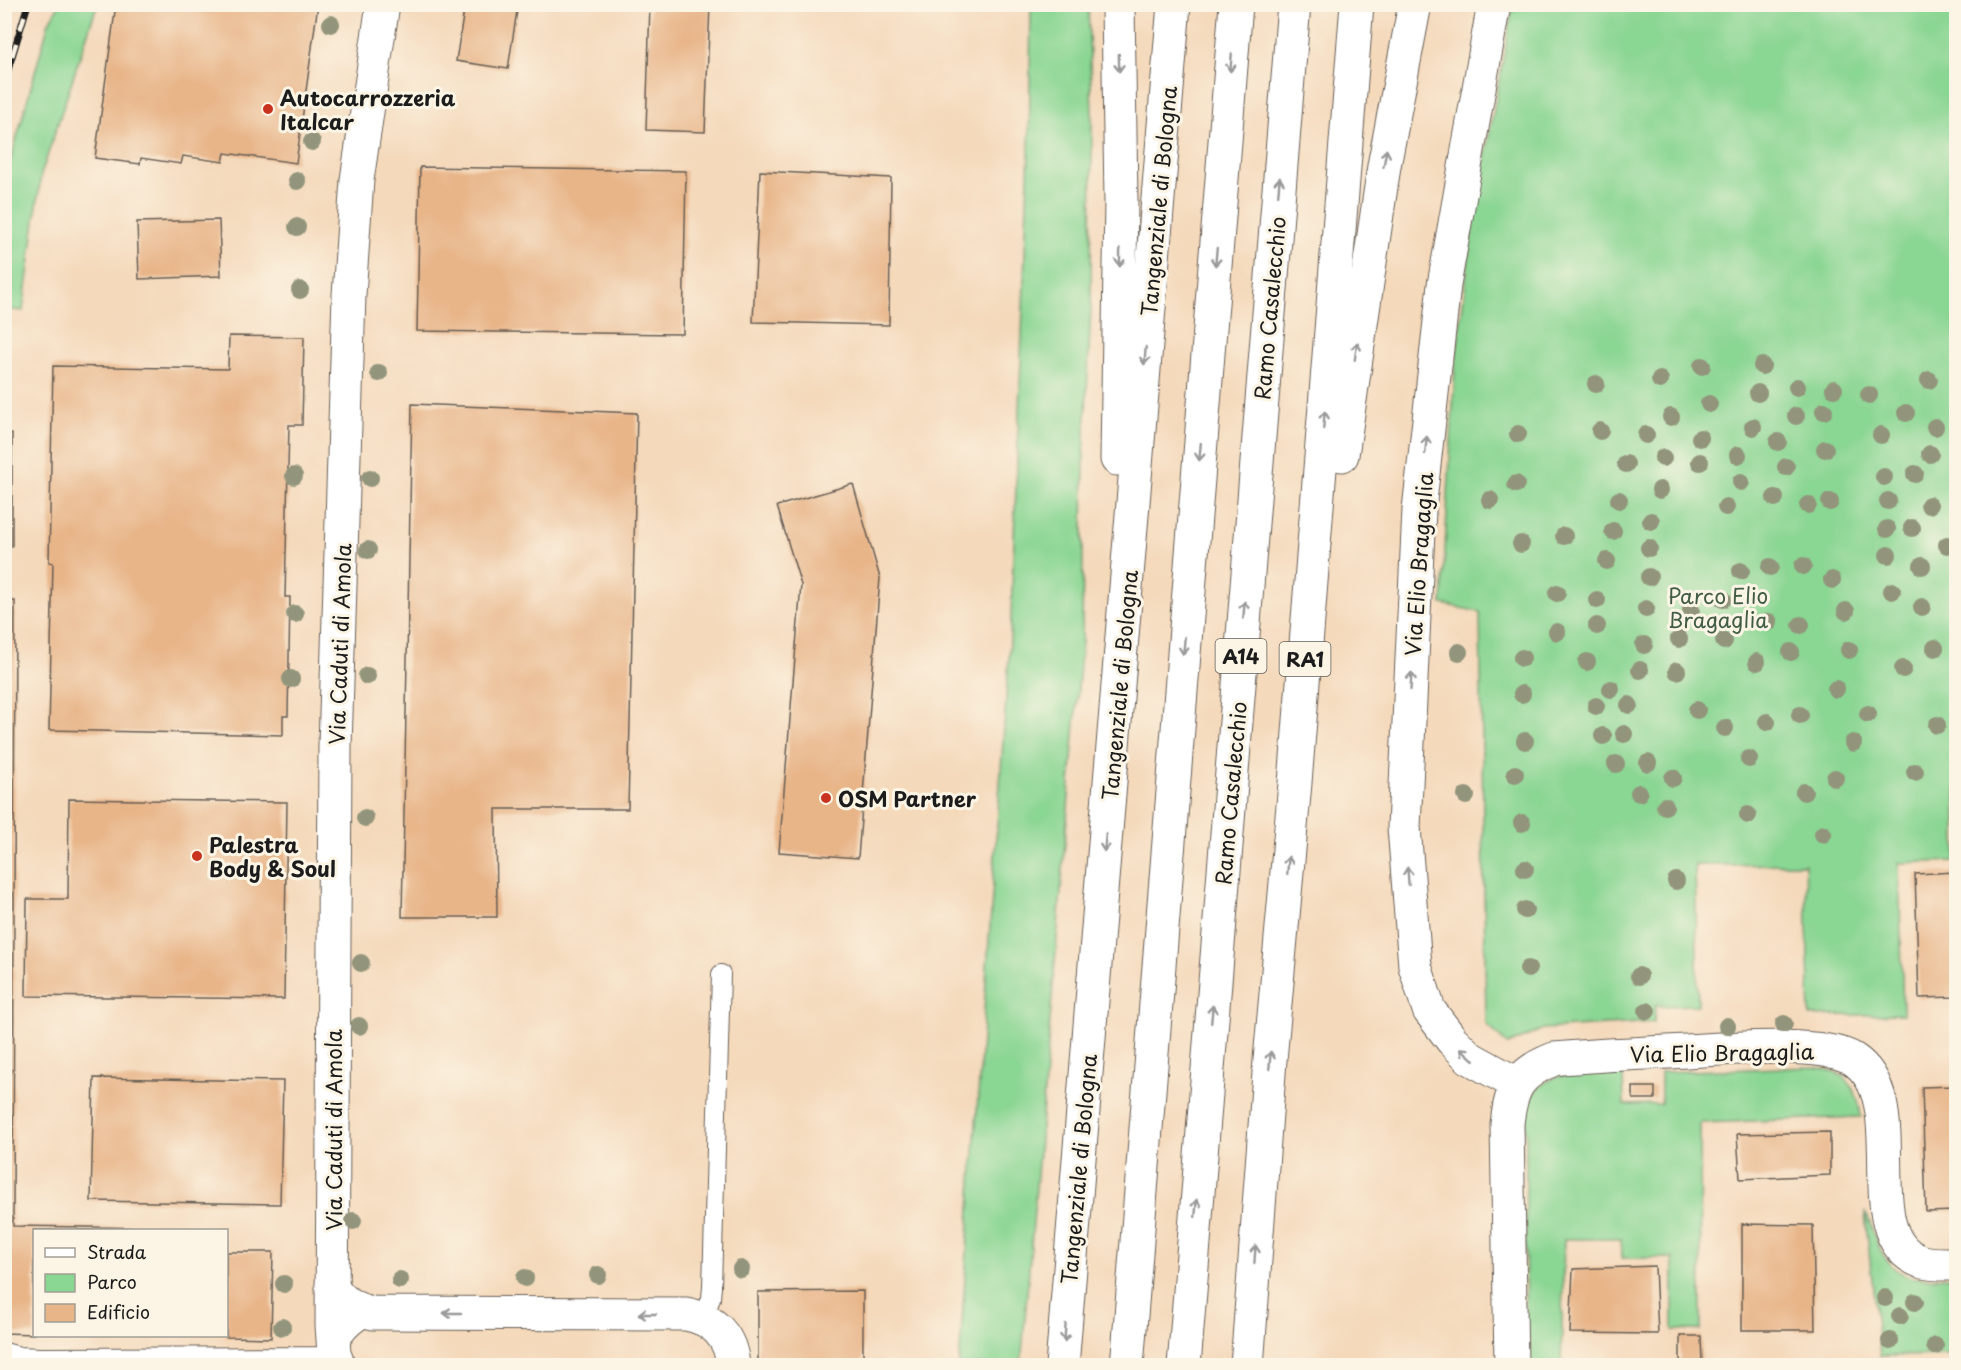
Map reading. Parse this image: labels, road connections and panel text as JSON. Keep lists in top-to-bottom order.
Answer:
{
  "streets": {
    "main road": [
      "Tangenziale di Bologna",
      "Ramo Casalecchio",
      "Via Elio Bragaglia",
      "Via Caduti di Amola",
      "A14",
      "RA1"
    ]
  },
  "parks": ["Parco Elio Bragaglia"],
  "places": ["Autocarrozzeria Italcar", "OSM Partner", "Palestra Body & Soul"],
  "legend": ["Strada", "Parco", "Edificio"]
}
